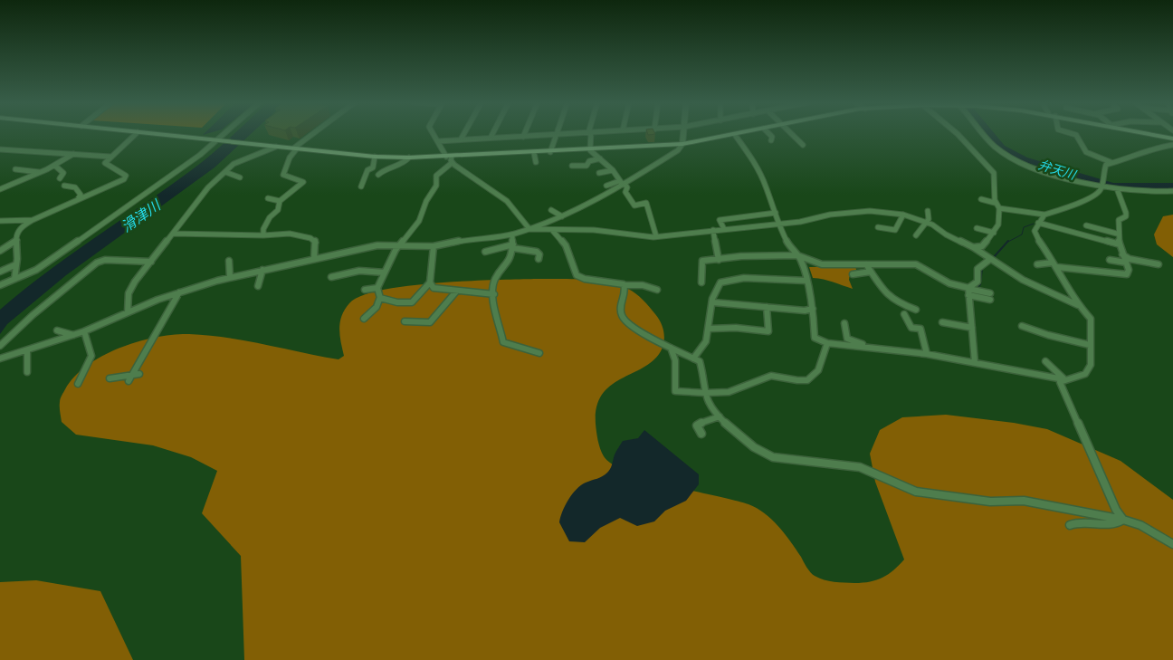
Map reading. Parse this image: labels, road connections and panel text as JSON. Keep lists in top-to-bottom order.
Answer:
{
  "water": ["弁天川", "滑津川"]
}
